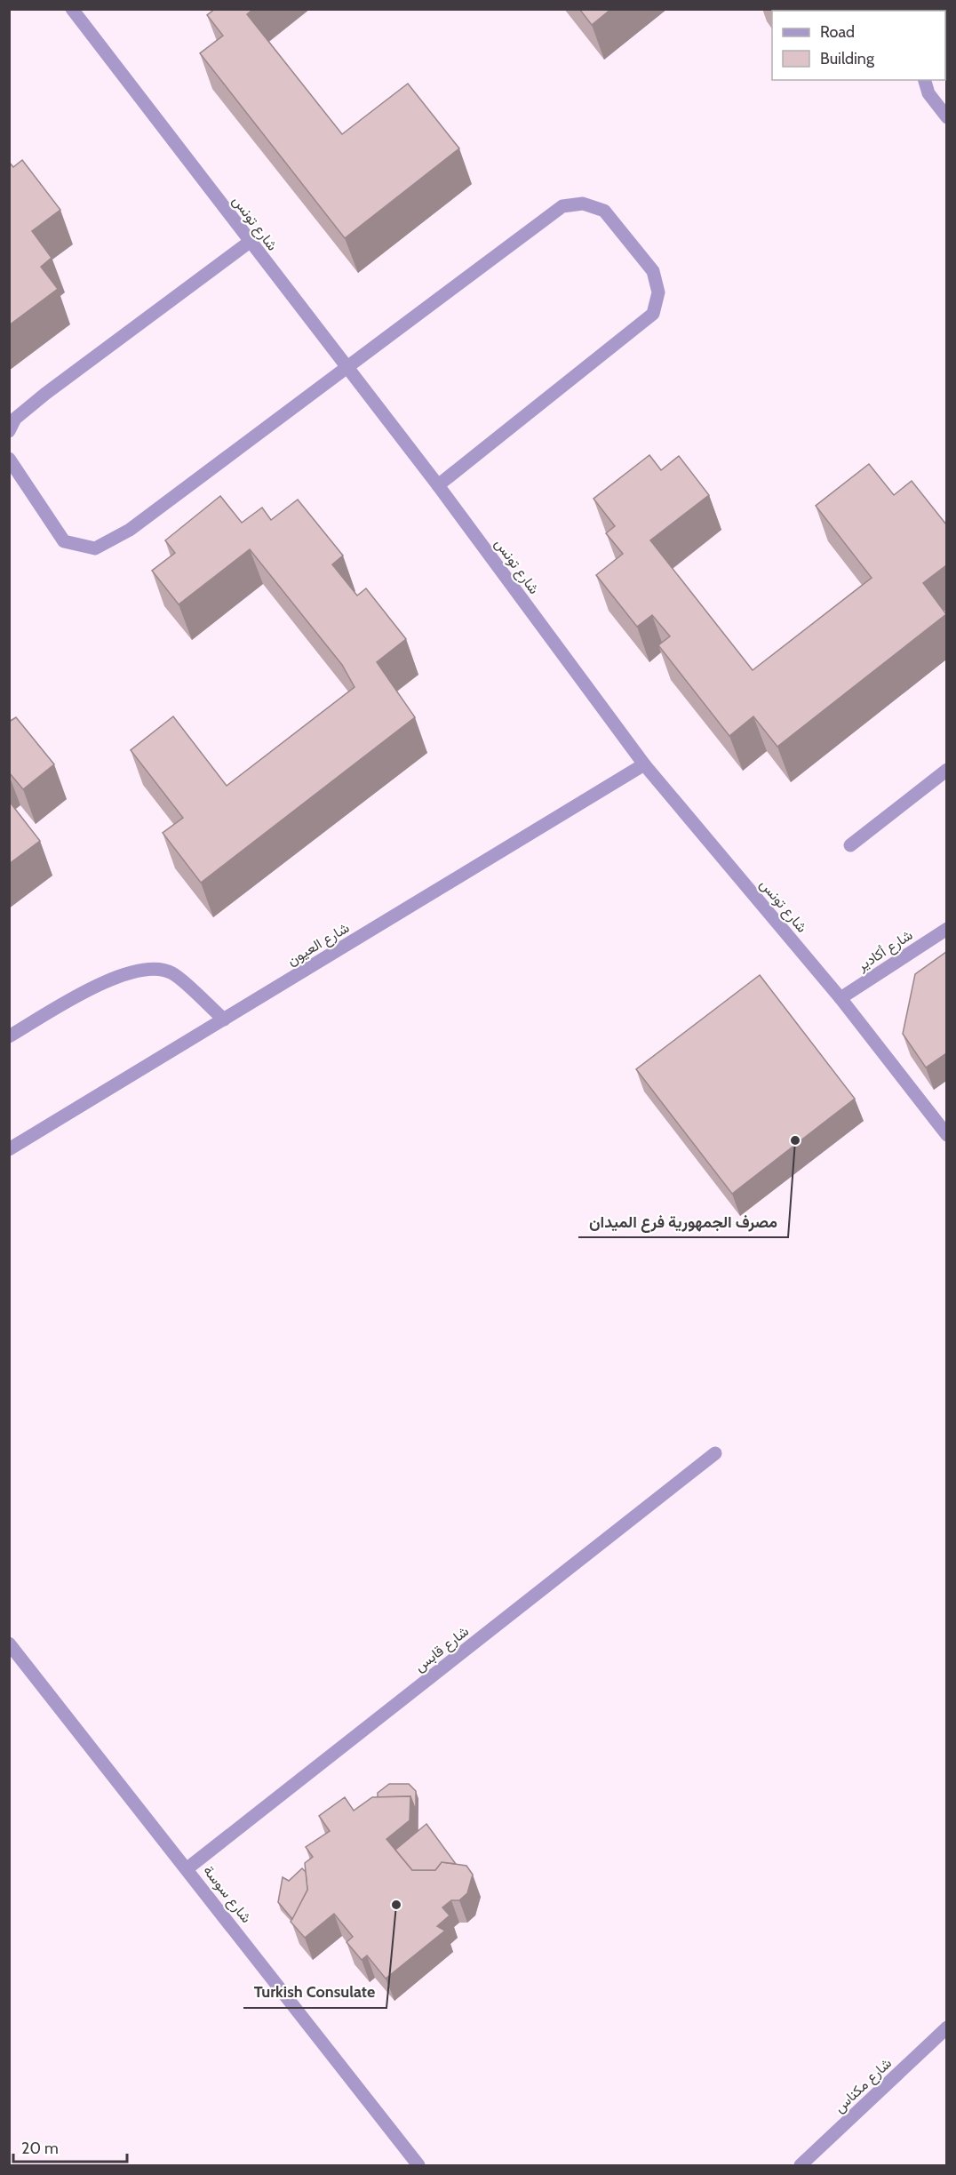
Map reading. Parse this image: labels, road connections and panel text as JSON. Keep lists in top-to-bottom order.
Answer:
{
  "streets": {
    "street": [
      "شارع تونس",
      "شارع العيون",
      "شارع أكادير",
      "شارع قابس",
      "شارع سوسة",
      "شارع مكناس"
    ]
  },
  "crossings": [
    ["شارع تونس", "شارع العيون"],
    ["شارع تونس", "شارع أكادير"],
    ["شارع قابس", "شارع سوسة"]
  ],
  "places": ["مصرف الجمهورية فرع الميدان", "Turkish Consulate"],
  "legend": ["Road", "Building"],
  "scale_bar": "20 m"
}
